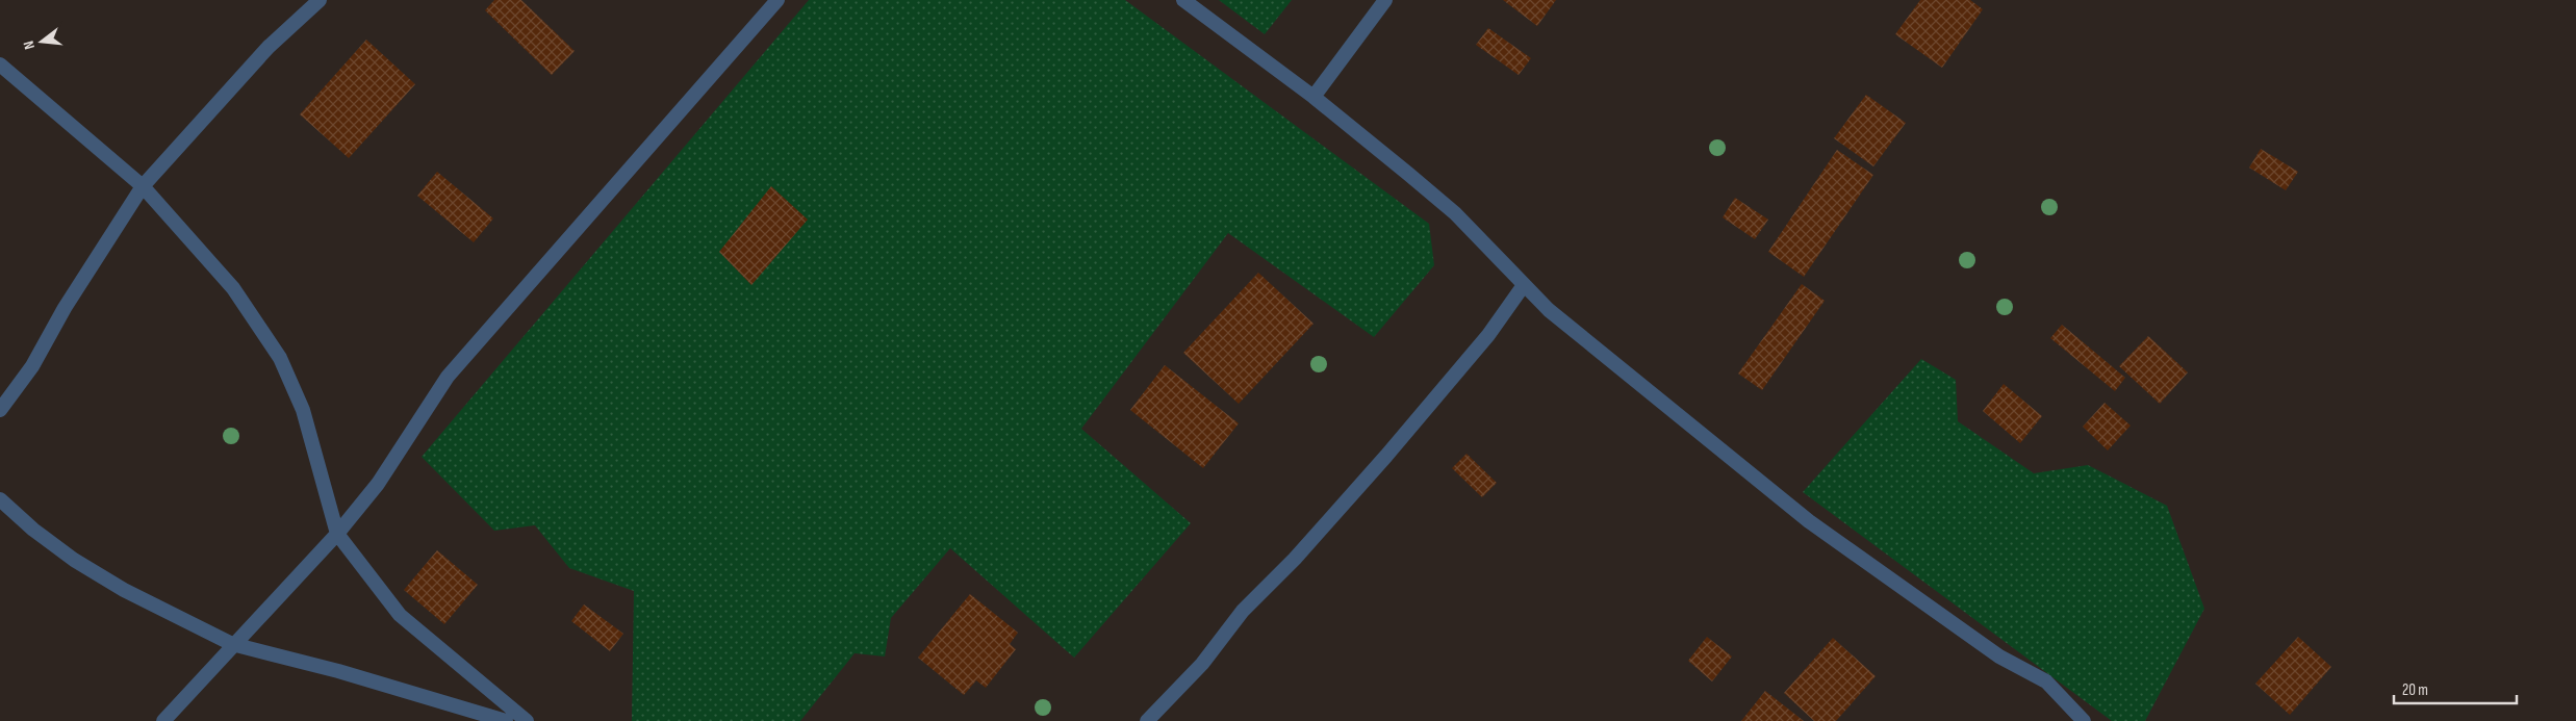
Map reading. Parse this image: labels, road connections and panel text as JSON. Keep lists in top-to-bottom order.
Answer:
{
  "scale_bar": "20 m",
  "north": "left"
}
